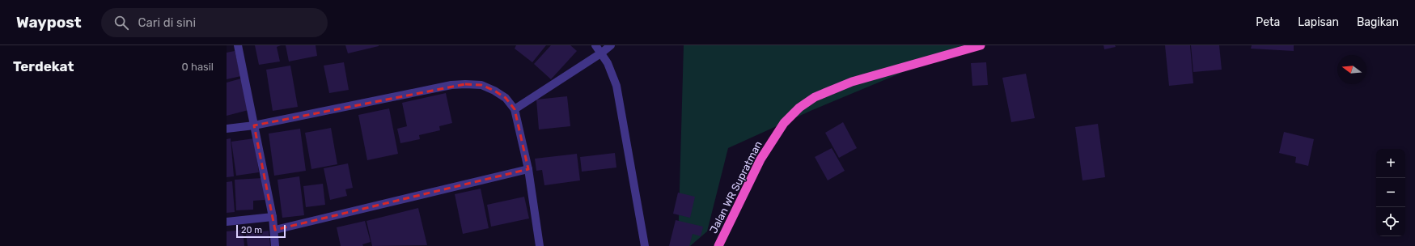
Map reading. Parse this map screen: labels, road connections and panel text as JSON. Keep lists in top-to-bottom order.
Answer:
{
  "streets": {
    "highway": ["Jalan WR Supratman"]
  },
  "scale_bar": "20 m",
  "north": "left",
  "page": {
    "header": "Waypost",
    "search": "Cari di sini",
    "nav": ["Peta", "Lapisan", "Bagikan"],
    "heading": ["Terdekat", "0 hasil"],
    "map_buttons": ["+", "−"],
    "scale": "20 m"
  }
}
